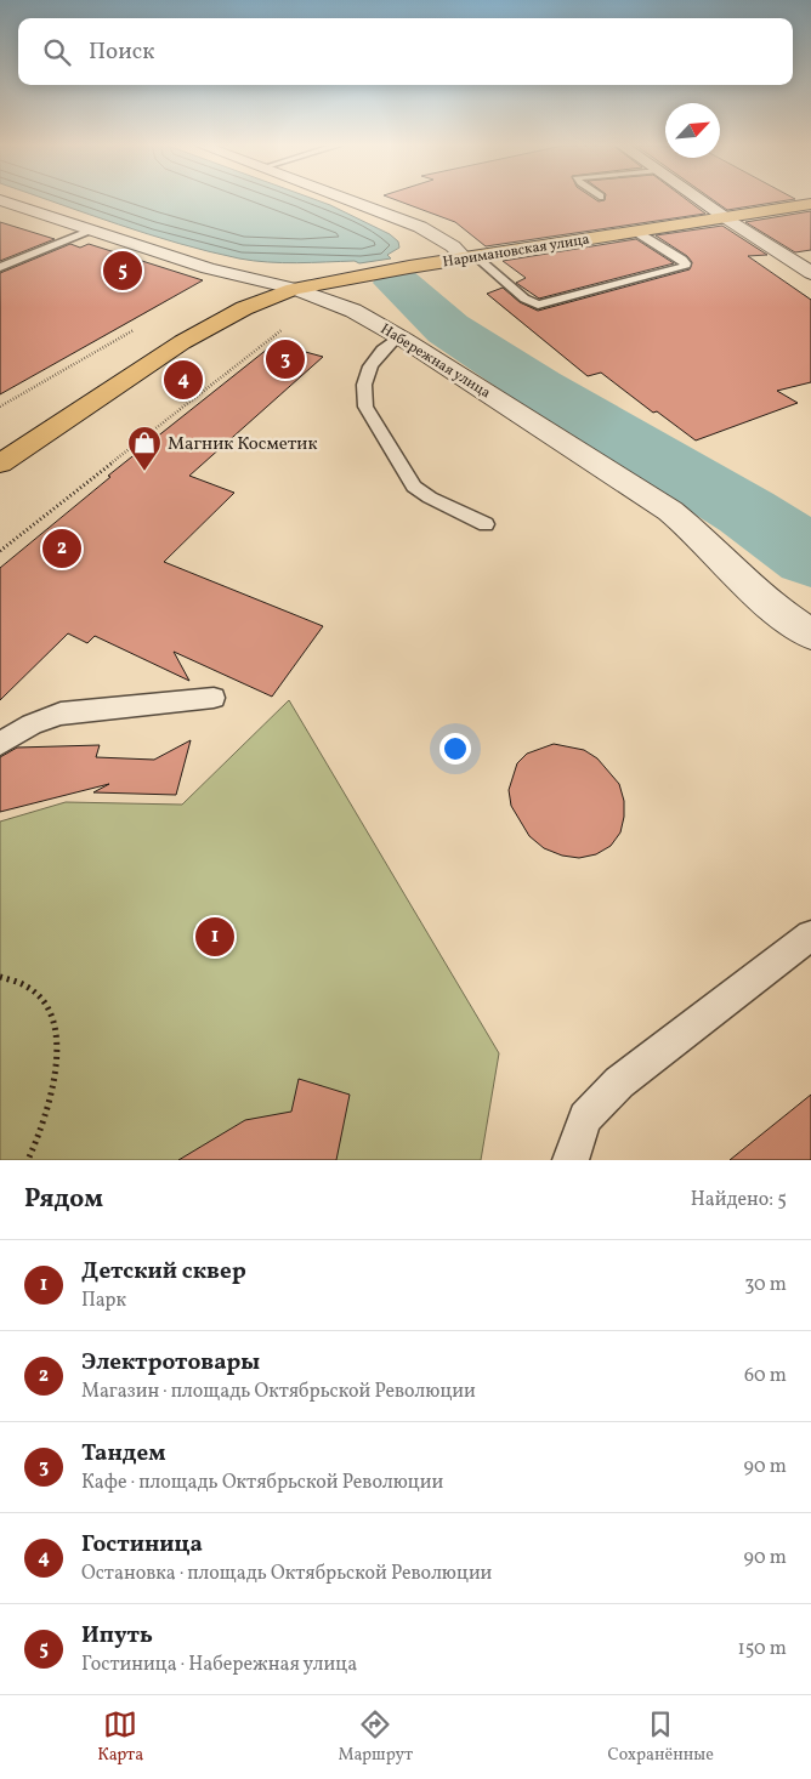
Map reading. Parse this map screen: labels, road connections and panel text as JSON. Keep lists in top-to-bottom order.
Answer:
{
  "streets": {
    "main road": ["Наримановская улица"],
    "street": ["Набережная улица"]
  },
  "crossings": [
    ["Наримановская улица", "Набережная улица"]
  ],
  "places": {
    "shop": ["Магник Косметик"]
  },
  "north": "top right",
  "page": {
    "search": "Поиск",
    "pins": [
      "5",
      "3",
      "4",
      "2",
      "1"
    ],
    "heading": ["Рядом", "Найдено: 5"],
    "list": [
      {
        "mark": "1",
        "name": "Детский сквер",
        "note": "Парк",
        "value": "30 m"
      },
      {
        "mark": "2",
        "name": "Электротовары",
        "note": "Магазин · площадь Октябрьской Революции",
        "value": "60 m"
      },
      {
        "mark": "3",
        "name": "Тандем",
        "note": "Кафе · площадь Октябрьской Революции",
        "value": "90 m"
      },
      {
        "mark": "4",
        "name": "Гостиница",
        "note": "Остановка · площадь Октябрьской Революции",
        "value": "90 m"
      },
      {
        "mark": "5",
        "name": "Ипуть",
        "note": "Гостиница · Набережная улица",
        "value": "150 m"
      }
    ],
    "nav": ["Карта", "Маршрут", "Сохранённые"]
  }
}
